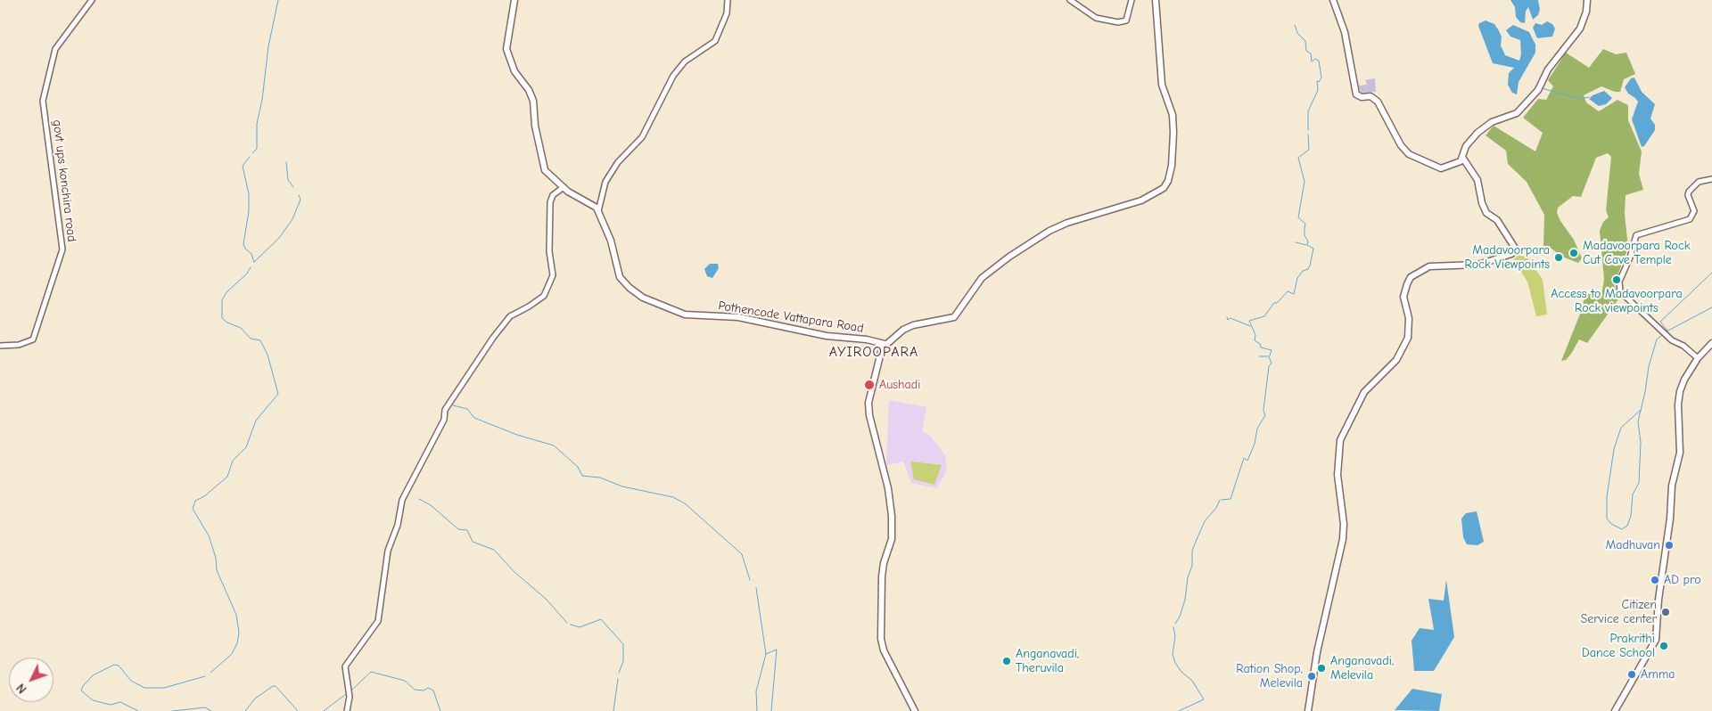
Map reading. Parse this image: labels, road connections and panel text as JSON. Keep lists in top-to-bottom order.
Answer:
{
  "streets": {
    "main road": ["Pothencode Vattapara Road"],
    "street": ["govt ups konchira road"]
  },
  "districts": ["AYIROOPARA"],
  "places": [
    "Madavoorpara Rock Cut Cave Temple",
    "Madavoorpara Rock Viewpoints",
    "Access to Madavoorpara Rock viewpoints",
    "Aushadi",
    "Madhuvan",
    "AD pro",
    "Citizen Service center",
    "Prakrithi Dance School",
    "Anganavadi, Theruvila",
    "Anganavadi, Melevila",
    "Amma",
    "Ration Shop, Melevila"
  ],
  "north": "bottom left"
}
